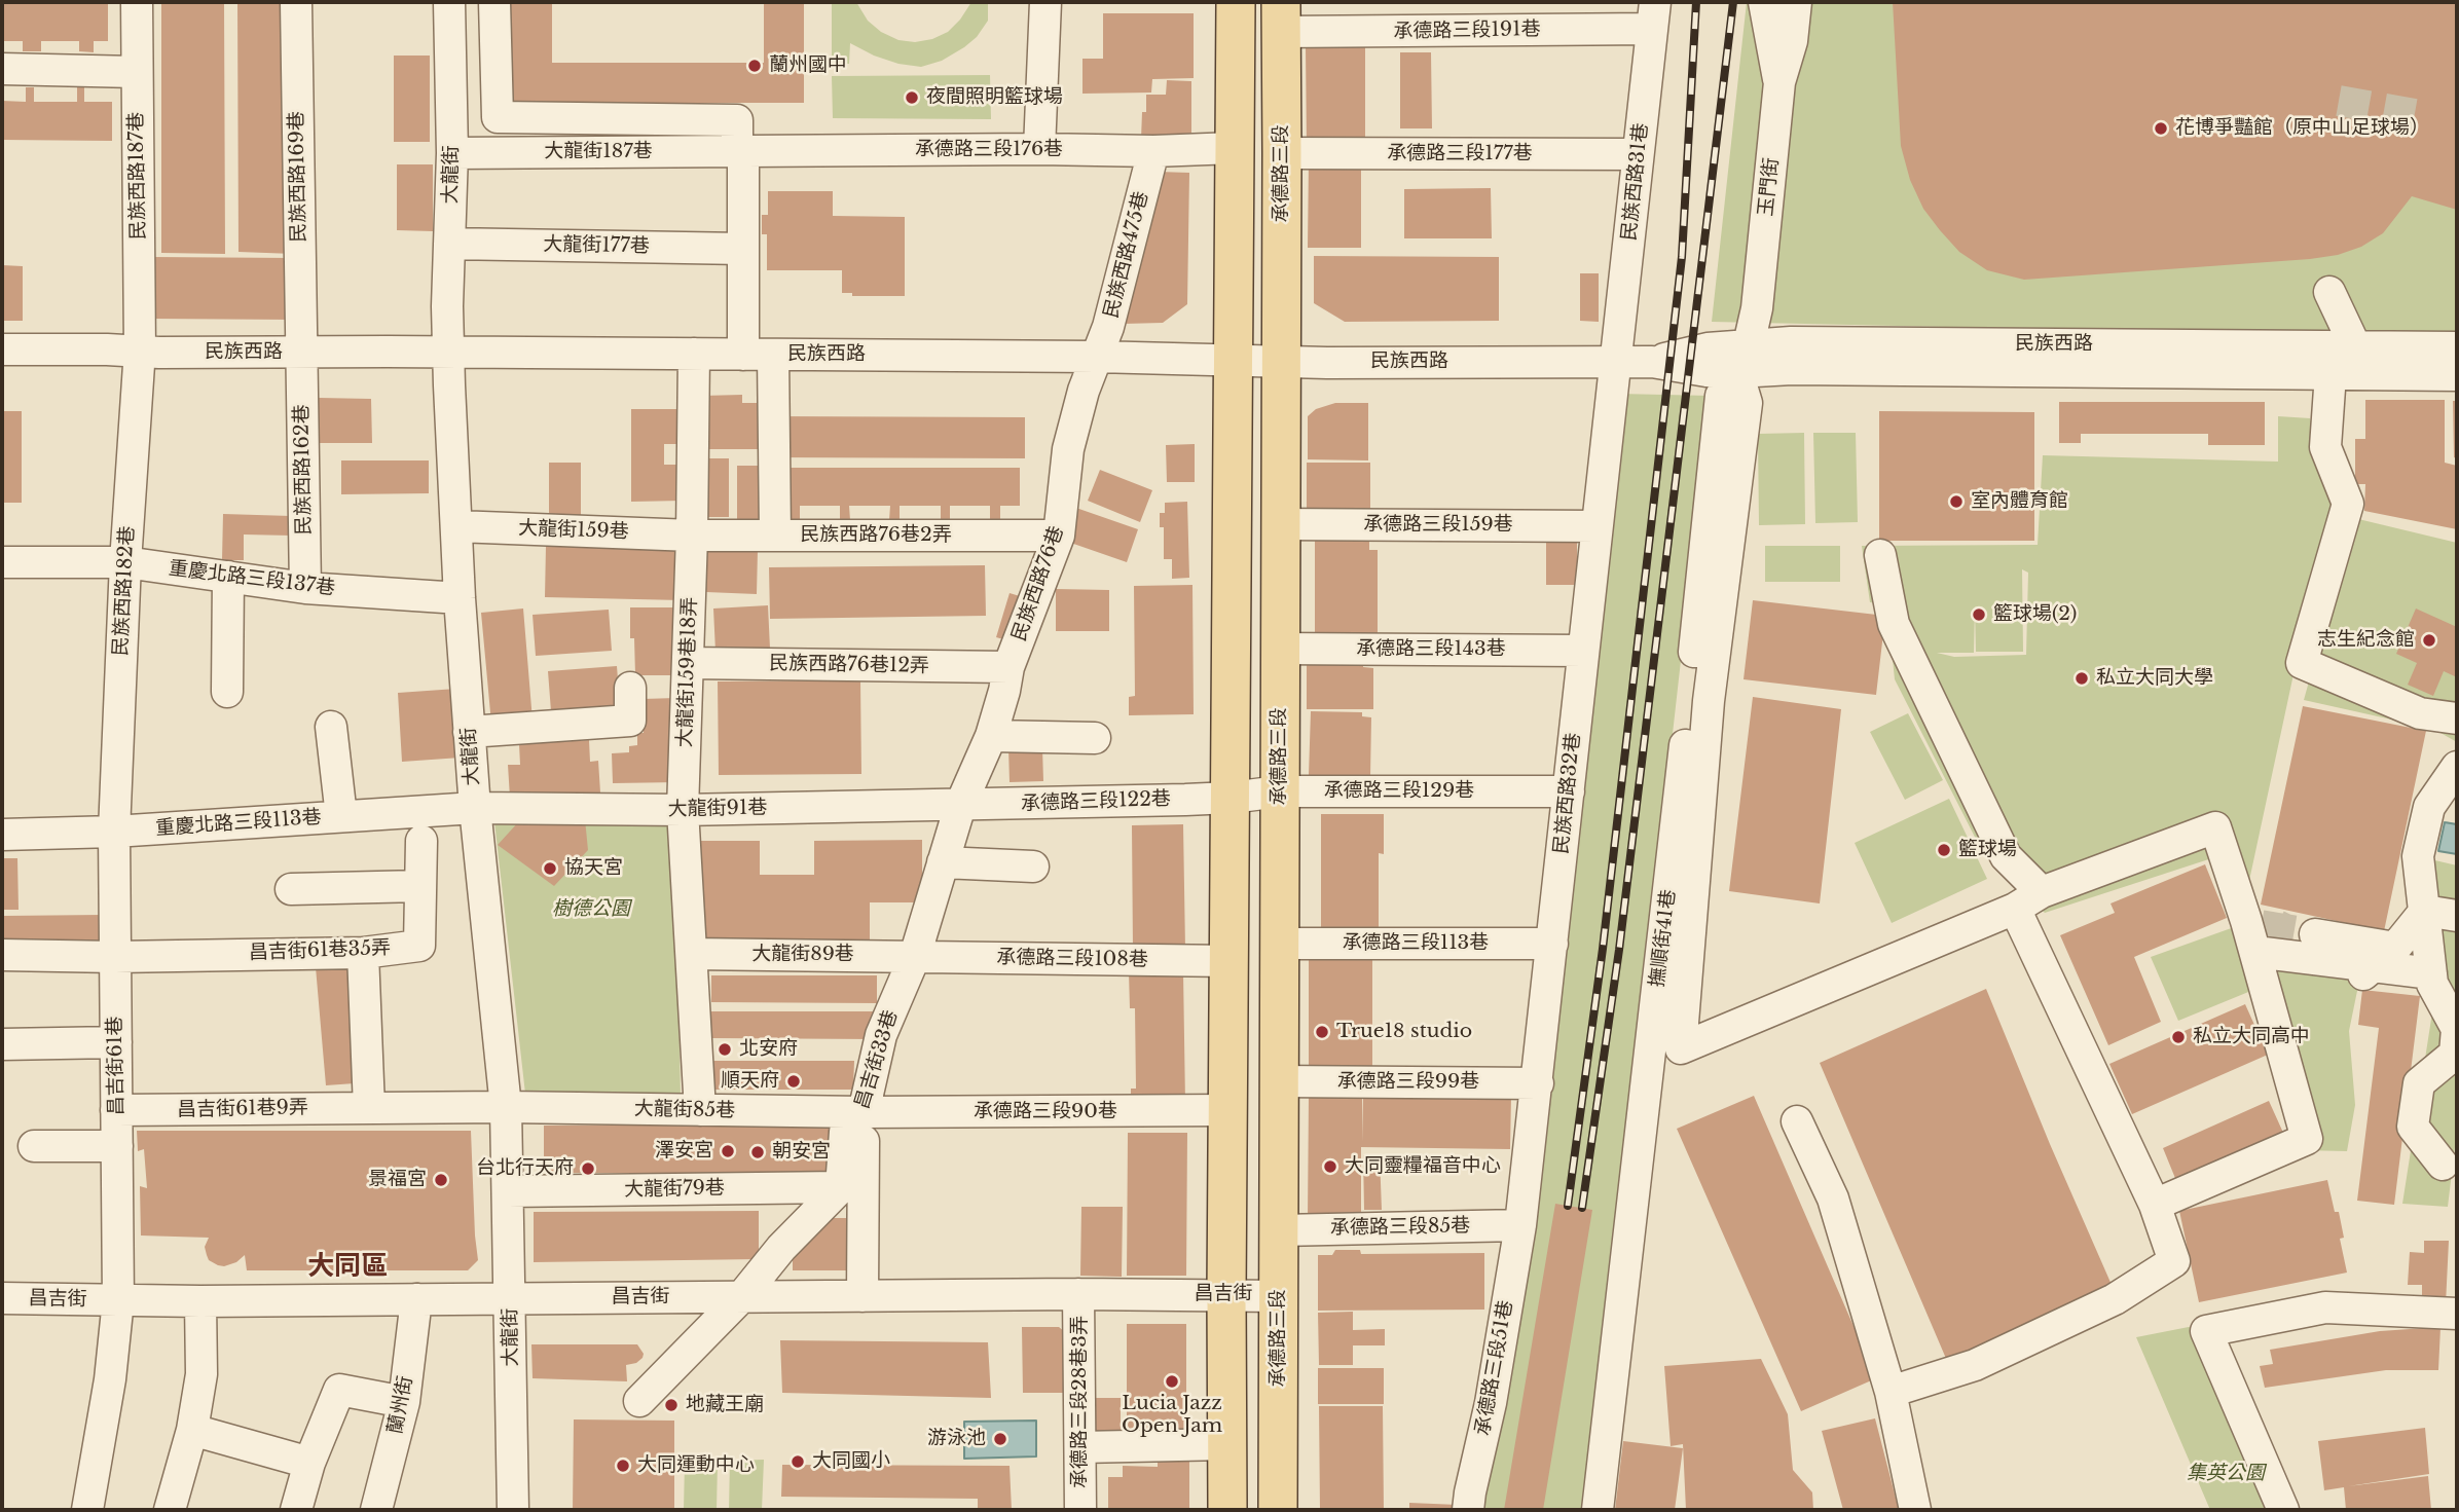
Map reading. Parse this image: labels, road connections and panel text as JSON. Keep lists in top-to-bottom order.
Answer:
{
  "streets": {
    "main road": ["承德路三段"],
    "street": [
      "承德路三段191巷",
      "承德路三段176巷",
      "大龍街187巷",
      "承德路三段177巷",
      "大龍街",
      "民族西路187巷",
      "民族西路169巷",
      "民族西路31巷",
      "玉門街",
      "大龍街177巷",
      "民族西路475巷",
      "民族西路",
      "民族西路162巷",
      "承德路三段159巷",
      "大龍街159巷",
      "民族西路76巷2弄",
      "重慶北路三段137巷",
      "民族西路76巷",
      "民族西路182巷",
      "承德路三段143巷",
      "民族西路76巷12弄",
      "大龍街159巷18弄",
      "承德路三段129巷",
      "民族西路32巷",
      "承德路三段122巷",
      "大龍街91巷",
      "重慶北路三段113巷",
      "撫順街41巷",
      "承德路三段113巷",
      "昌吉街61巷35弄",
      "大龍街89巷",
      "承德路三段108巷",
      "昌吉街33巷",
      "昌吉街61巷",
      "承德路三段99巷",
      "昌吉街61巷9弄",
      "大龍街85巷",
      "承德路三段90巷",
      "大龍街79巷",
      "承德路三段85巷",
      "昌吉街",
      "承德路三段51巷",
      "承德路三段28巷3弄",
      "蘭州街"
    ]
  },
  "crossings": [
    ["承德路三段191巷", "承德路三段"],
    ["承德路三段191巷", "民族西路31巷"],
    ["承德路三段176巷", "大龍街187巷"],
    ["承德路三段176巷", "民族西路475巷"],
    ["大龍街187巷", "大龍街"],
    ["承德路三段177巷", "承德路三段"],
    ["承德路三段177巷", "民族西路31巷"],
    ["承德路三段", "民族西路"],
    ["承德路三段", "承德路三段159巷"],
    ["承德路三段", "承德路三段143巷"],
    ["承德路三段", "承德路三段129巷"],
    ["承德路三段", "承德路三段113巷"],
    ["承德路三段", "承德路三段99巷"],
    ["承德路三段", "承德路三段85巷"],
    ["承德路三段", "昌吉街"],
    ["大龍街", "大龍街177巷"],
    ["大龍街", "民族西路"],
    ["大龍街", "大龍街159巷"],
    ["大龍街", "重慶北路三段137巷"],
    ["大龍街", "大龍街91巷"],
    ["大龍街", "重慶北路三段113巷"],
    ["大龍街", "昌吉街61巷9弄"],
    ["大龍街", "大龍街85巷"],
    ["大龍街", "大龍街79巷"],
    ["大龍街", "昌吉街"],
    ["民族西路187巷", "民族西路"],
    ["民族西路187巷", "民族西路182巷"],
    ["民族西路169巷", "民族西路"],
    ["民族西路169巷", "民族西路162巷"],
    ["民族西路31巷", "民族西路"],
    ["民族西路31巷", "民族西路32巷"],
    ["玉門街", "民族西路"],
    ["玉門街", "撫順街41巷"],
    ["民族西路475巷", "民族西路"],
    ["民族西路475巷", "民族西路76巷"],
    ["民族西路", "民族西路162巷"],
    ["民族西路", "民族西路76巷"],
    ["民族西路", "民族西路182巷"],
    ["民族西路", "大龍街159巷18弄"],
    ["民族西路", "民族西路32巷"],
    ["民族西路", "撫順街41巷"],
    ["民族西路162巷", "重慶北路三段137巷"],
    ["承德路三段159巷", "民族西路32巷"],
    ["大龍街159巷", "民族西路76巷2弄"],
    ["大龍街159巷", "大龍街159巷18弄"],
    ["民族西路76巷2弄", "民族西路76巷"],
    ["民族西路76巷2弄", "大龍街159巷18弄"],
    ["重慶北路三段137巷", "民族西路182巷"],
    ["民族西路76巷", "民族西路76巷12弄"],
    ["民族西路76巷", "承德路三段122巷"],
    ["民族西路76巷", "大龍街91巷"],
    ["民族西路76巷", "昌吉街33巷"],
    ["民族西路182巷", "重慶北路三段113巷"],
    ["民族西路182巷", "昌吉街61巷"],
    ["承德路三段143巷", "民族西路32巷"],
    ["民族西路76巷12弄", "大龍街159巷18弄"],
    ["大龍街159巷18弄", "大龍街91巷"],
    ["大龍街159巷18弄", "大龍街89巷"],
    ["大龍街159巷18弄", "大龍街85巷"],
    ["承德路三段129巷", "民族西路32巷"],
    ["承德路三段129巷", "承德路三段122巷"],
    ["民族西路32巷", "承德路三段113巷"],
    ["民族西路32巷", "承德路三段99巷"],
    ["民族西路32巷", "承德路三段85巷"],
    ["民族西路32巷", "承德路三段51巷"],
    ["承德路三段122巷", "大龍街91巷"],
    ["大龍街91巷", "重慶北路三段113巷"],
    ["重慶北路三段113巷", "昌吉街61巷"],
    ["昌吉街61巷35弄", "昌吉街61巷"],
    ["大龍街89巷", "承德路三段108巷"],
    ["大龍街89巷", "昌吉街33巷"],
    ["承德路三段108巷", "昌吉街33巷"],
    ["昌吉街33巷", "大龍街85巷"],
    ["昌吉街33巷", "承德路三段90巷"],
    ["昌吉街33巷", "大龍街79巷"],
    ["昌吉街61巷", "昌吉街61巷9弄"],
    ["昌吉街61巷", "昌吉街"],
    ["昌吉街61巷9弄", "大龍街85巷"],
    ["大龍街85巷", "承德路三段90巷"],
    ["承德路三段85巷", "承德路三段51巷"],
    ["昌吉街", "承德路三段28巷3弄"],
    ["昌吉街", "蘭州街"]
  ],
  "districts": ["大同區"],
  "parks": ["樹德公園", "集英公園"],
  "places": [
    "蘭州國中",
    "夜間照明籃球場",
    "花博爭豔館（原中山足球場）",
    "室內體育館",
    "籃球場(2)",
    "志生紀念館",
    "私立大同大學",
    "籃球場",
    "協天宮",
    "True18 studio",
    "私立大同高中",
    "北安府",
    "順天府",
    "澤安宮",
    "朝安宮",
    "大同靈糧福音中心",
    "台北行天府",
    "景福宮",
    "Lucia Jazz Open Jam",
    "地藏王廟",
    "游泳池",
    "大同國小",
    "大同運動中心"
  ]
}
